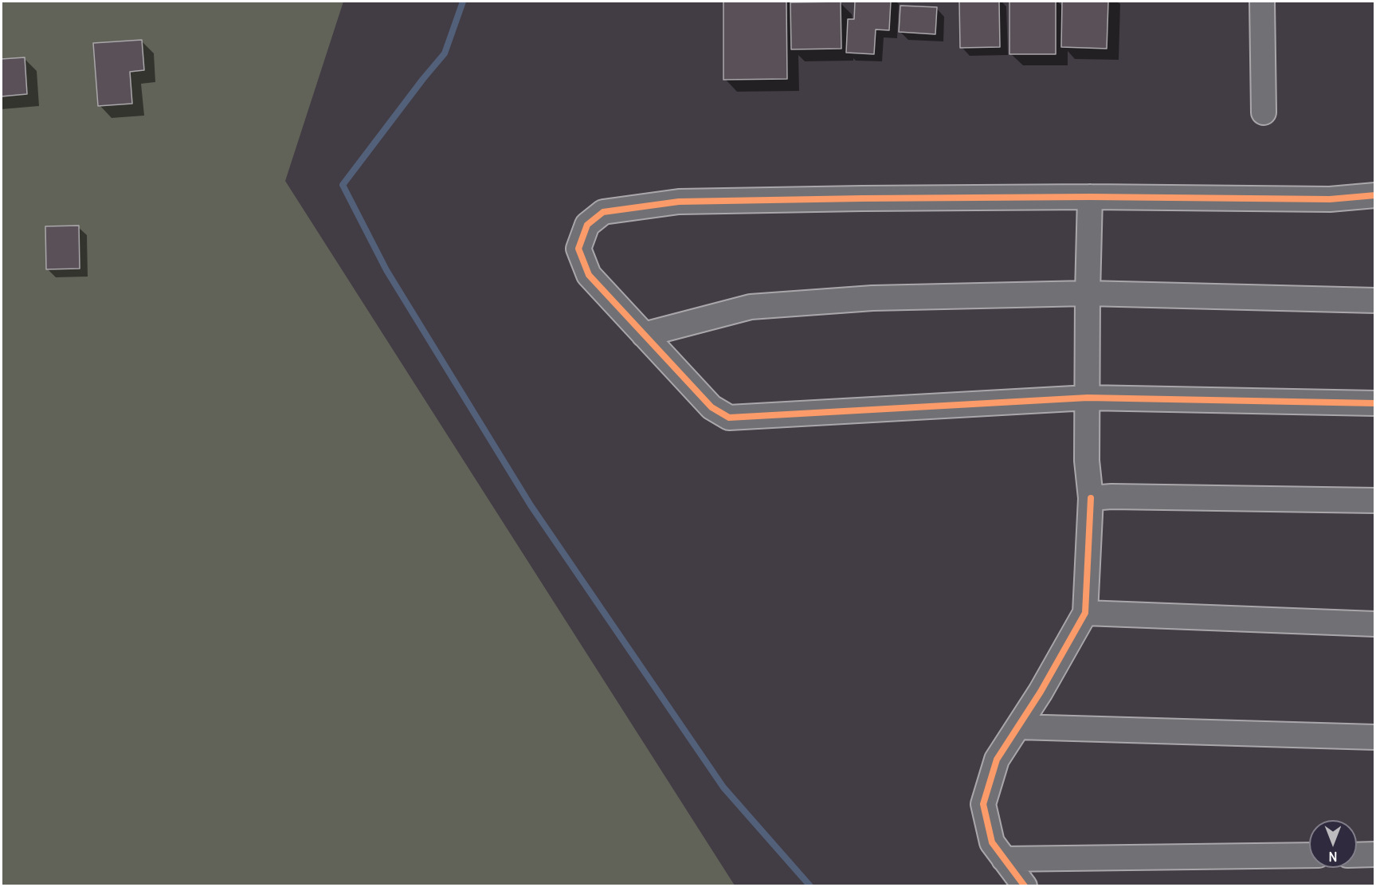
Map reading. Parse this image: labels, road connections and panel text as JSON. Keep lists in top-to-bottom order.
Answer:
{
  "north": "bottom"
}
